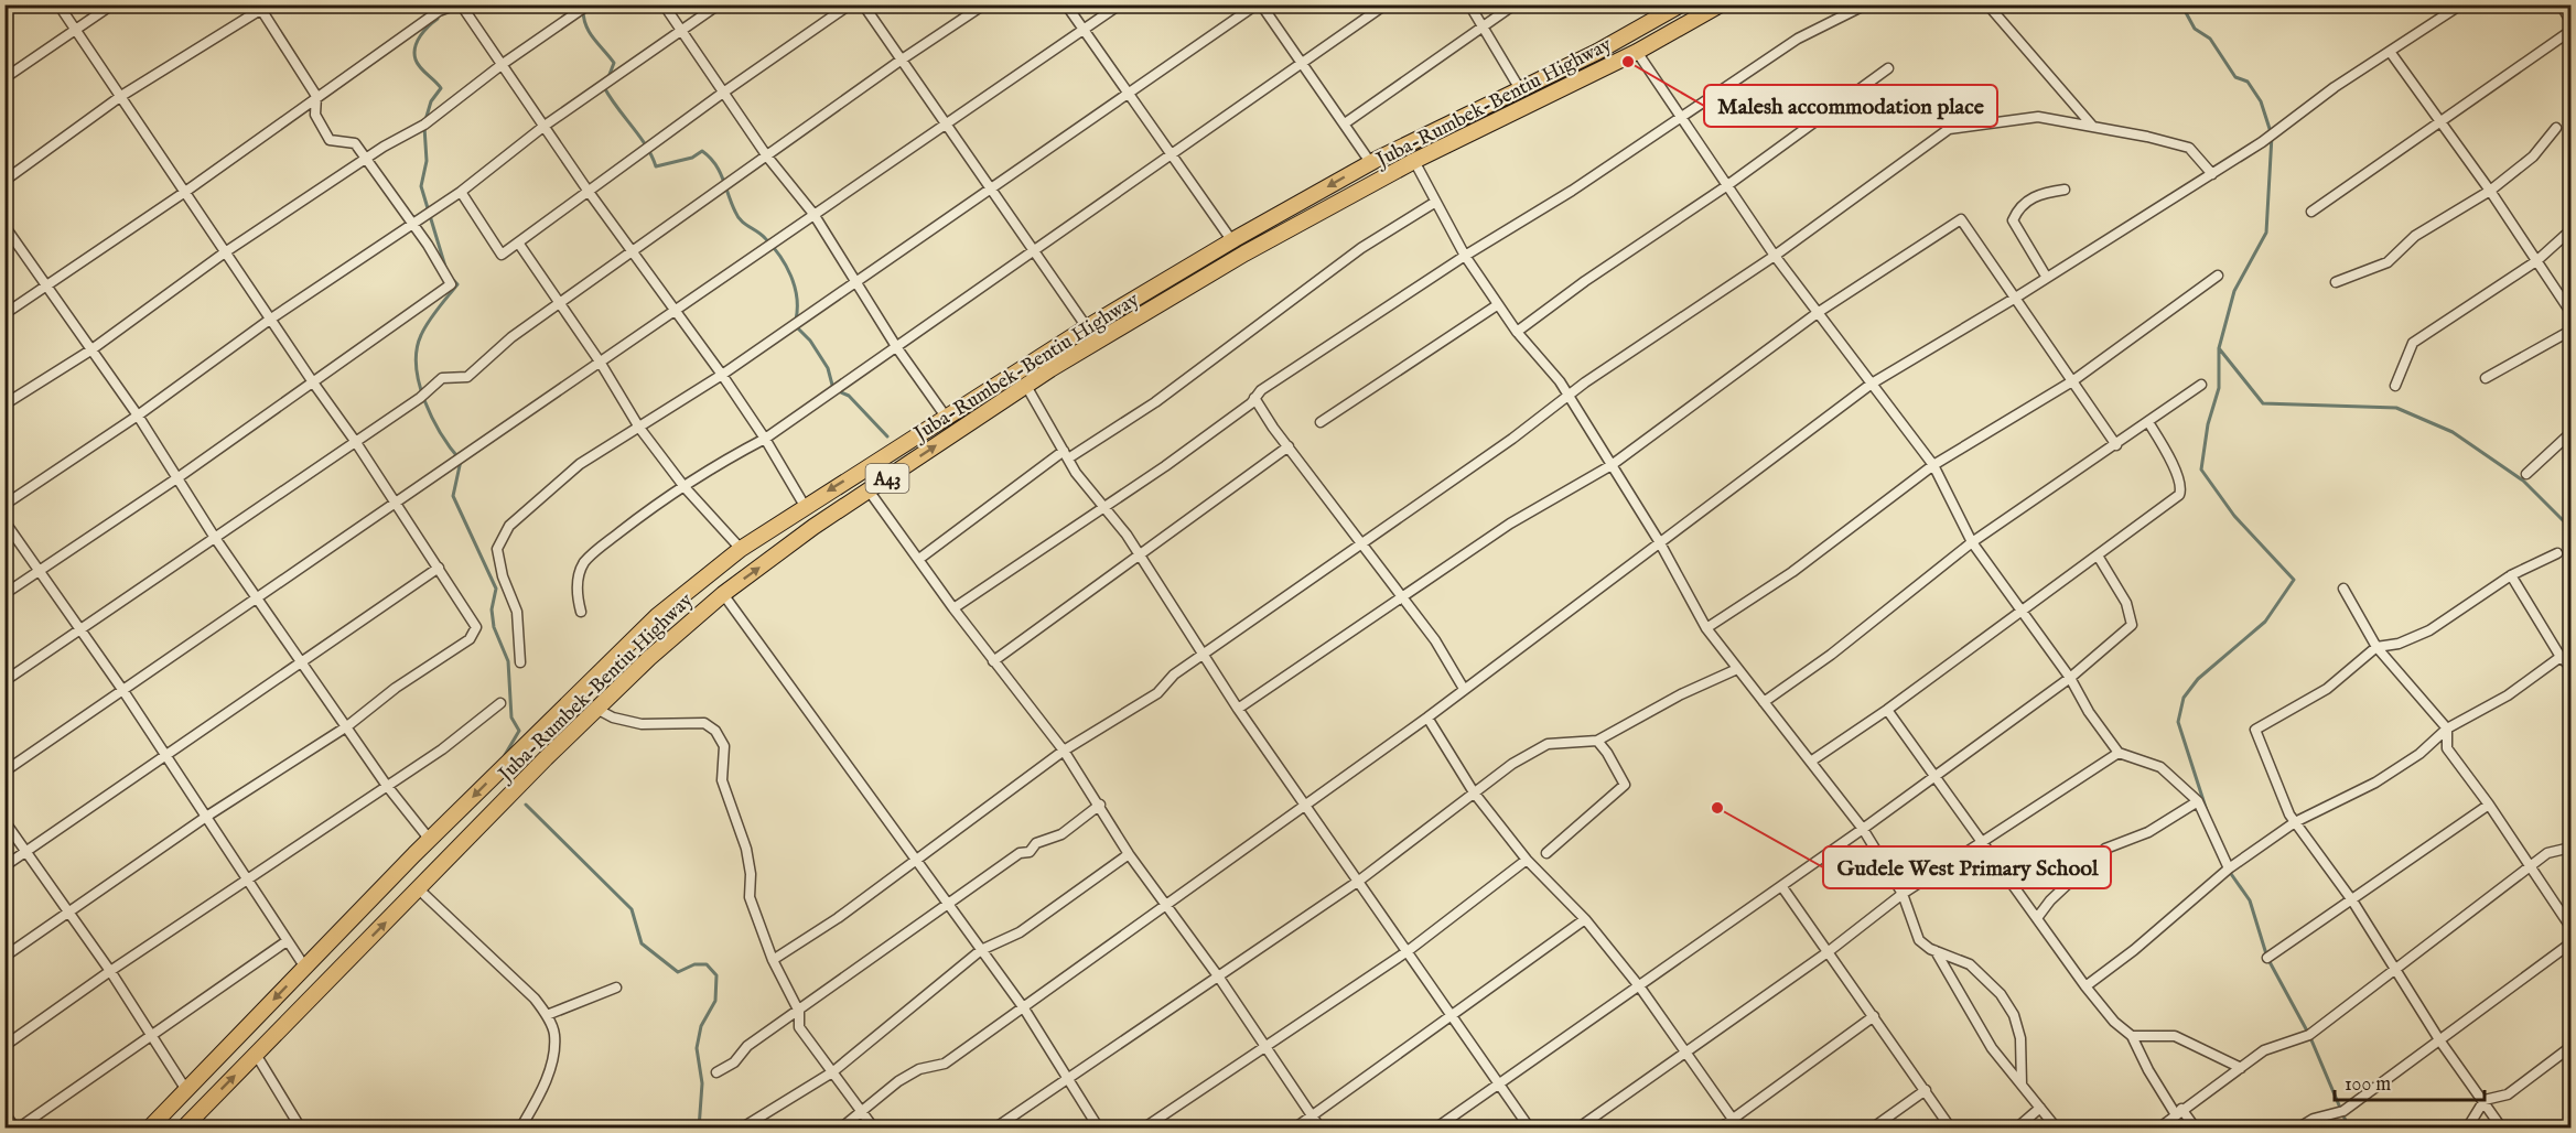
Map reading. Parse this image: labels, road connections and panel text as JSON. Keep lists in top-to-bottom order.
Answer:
{
  "streets": {
    "highway": ["Juba-Rumbek-Bentiu Highway", "A43"]
  },
  "places": ["Malesh accommodation place", "Gudele West Primary School"],
  "scale_bar": "100 m"
}
